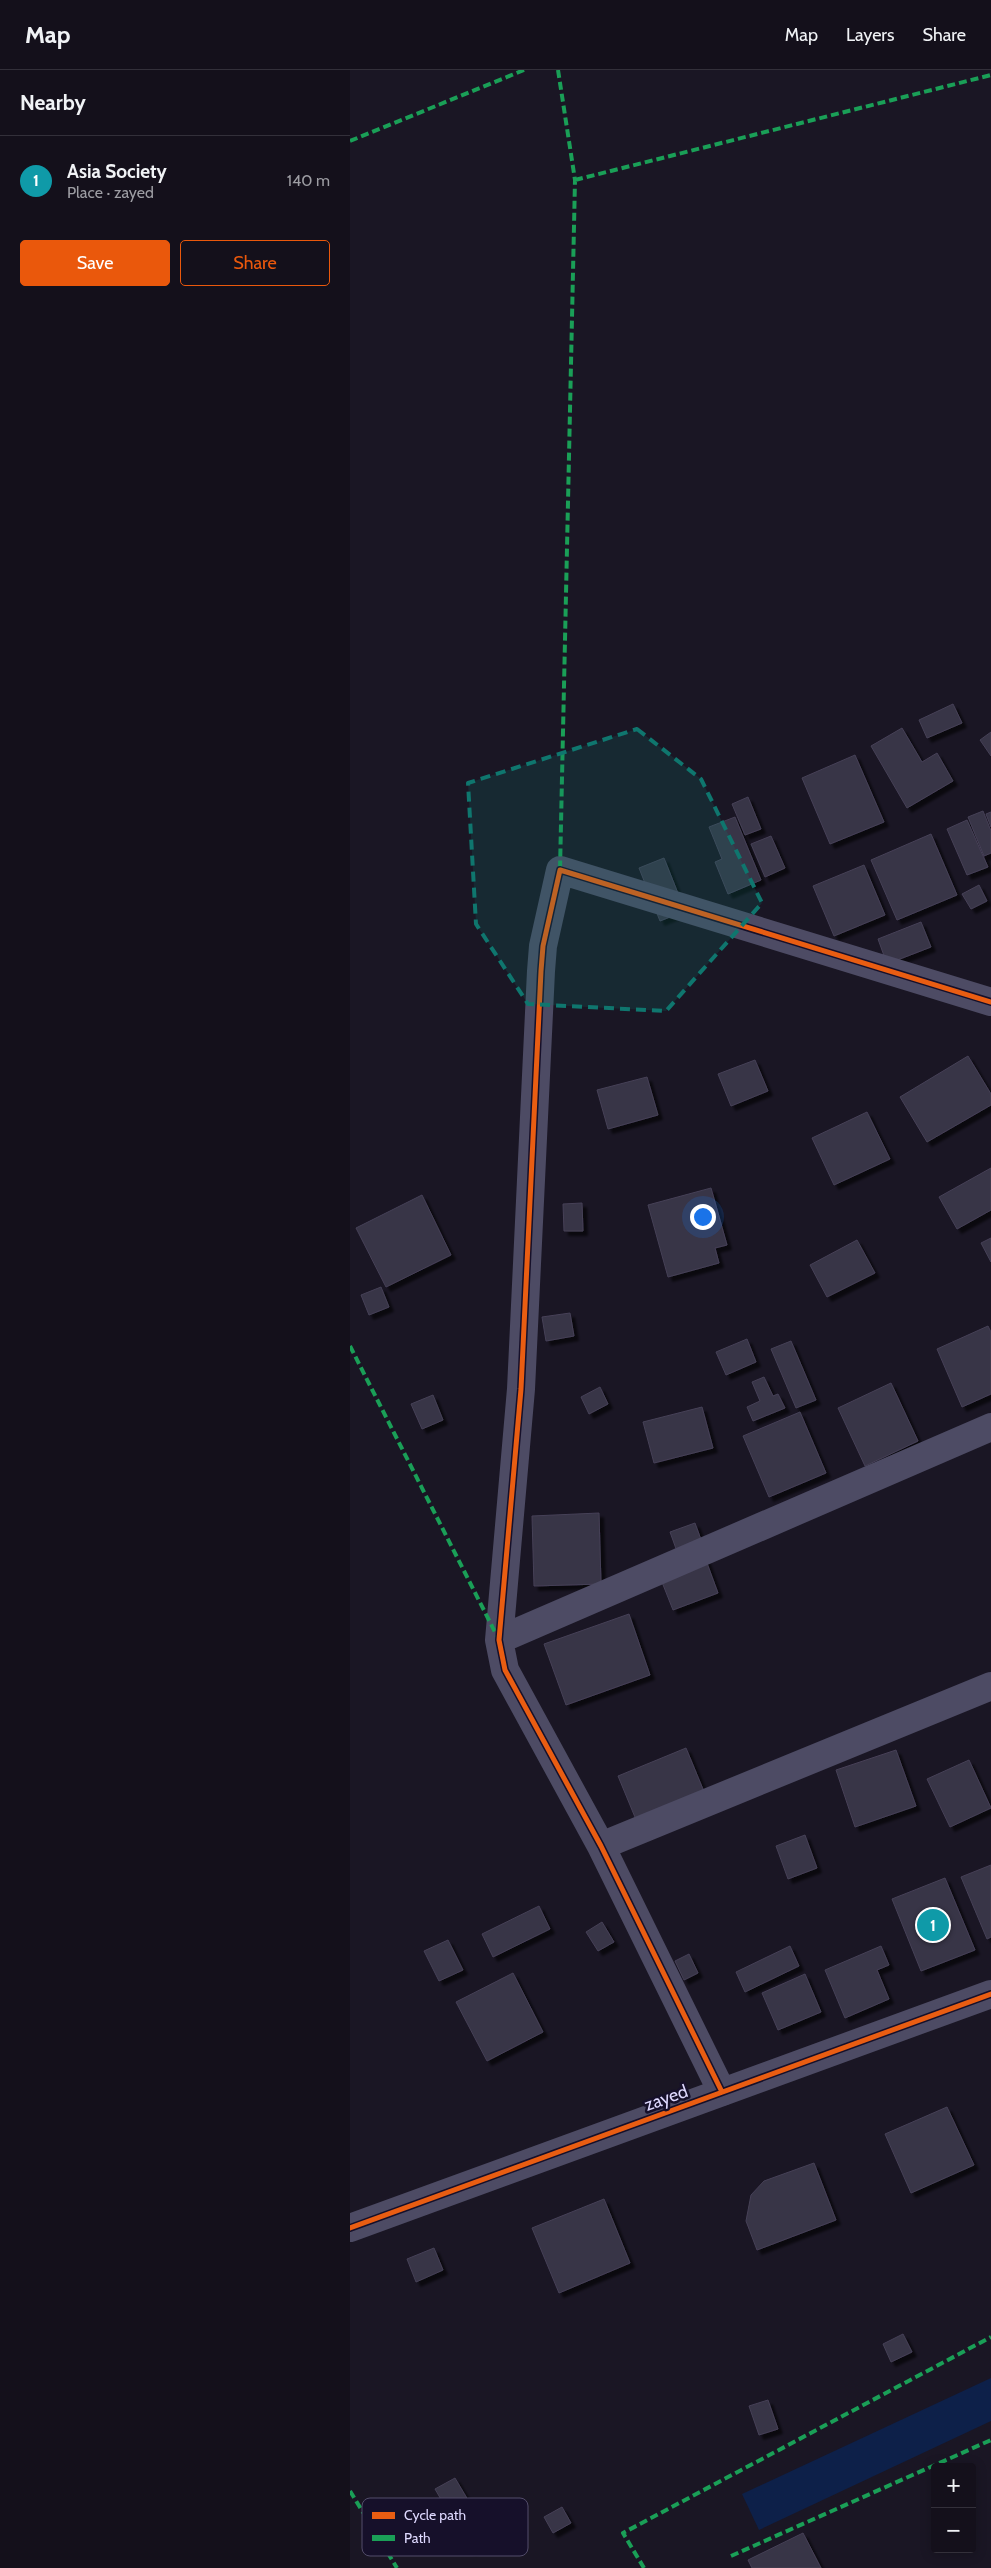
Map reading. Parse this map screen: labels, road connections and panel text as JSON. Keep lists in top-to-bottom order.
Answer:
{
  "streets": {
    "street": ["zayed"]
  },
  "legend": ["Cycle path", "Path"],
  "page": {
    "header": "Map",
    "nav": ["Map", "Layers", "Share"],
    "heading": "Nearby",
    "list": [
      {
        "mark": "1",
        "name": "Asia Society",
        "note": "Place · zayed",
        "value": "140 m"
      }
    ],
    "buttons": ["Save", "Share"],
    "pins": "1",
    "map_buttons": ["+", "−"]
  }
}
